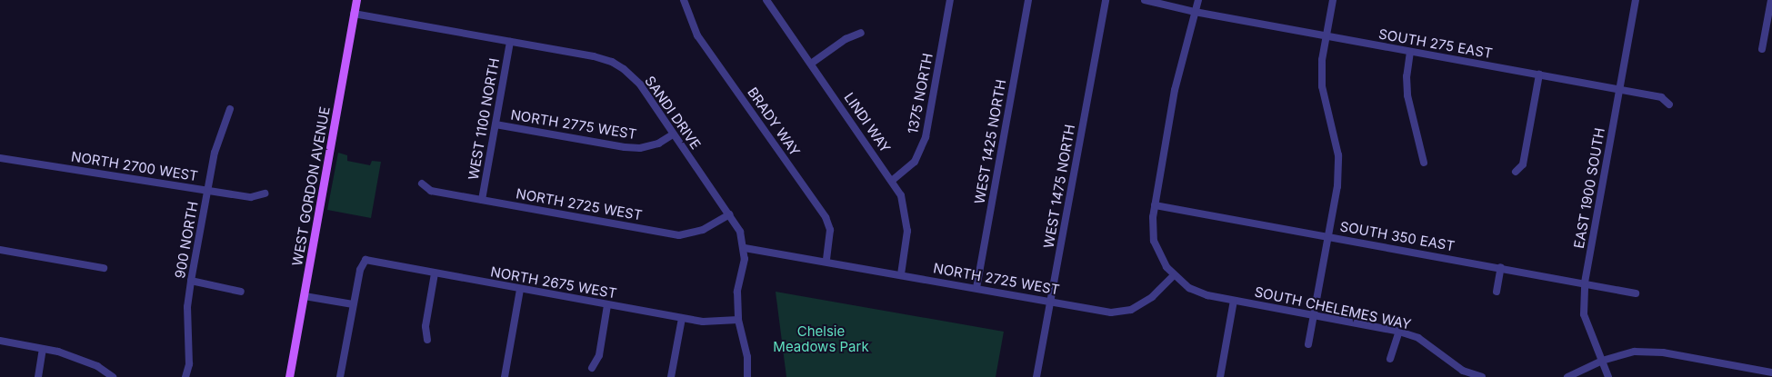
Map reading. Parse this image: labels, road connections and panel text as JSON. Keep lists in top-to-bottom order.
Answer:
{
  "streets": {
    "main road": ["WEST GORDON AVENUE"],
    "street": [
      "SOUTH 275 EAST",
      "1375 NORTH",
      "SANDI DRIVE",
      "WEST 1100 NORTH",
      "BRADY WAY",
      "LINDI WAY",
      "NORTH 2775 WEST",
      "WEST 1425 NORTH",
      "NORTH 2700 WEST",
      "WEST 1475 NORTH",
      "EAST 1900 SOUTH",
      "NORTH 2725 WEST",
      "SOUTH 350 EAST",
      "900 NORTH",
      "NORTH 2675 WEST",
      "SOUTH CHELEMES WAY"
    ]
  },
  "crossings": [
    ["SOUTH 275 EAST", "EAST 1900 SOUTH"],
    ["SOUTH 275 EAST", "SOUTH CHELEMES WAY"],
    ["1375 NORTH", "LINDI WAY"],
    ["SANDI DRIVE", "WEST 1100 NORTH"],
    ["SANDI DRIVE", "NORTH 2775 WEST"],
    ["SANDI DRIVE", "WEST GORDON AVENUE"],
    ["SANDI DRIVE", "NORTH 2725 WEST"],
    ["WEST 1100 NORTH", "NORTH 2775 WEST"],
    ["WEST 1100 NORTH", "NORTH 2725 WEST"],
    ["LINDI WAY", "NORTH 2725 WEST"],
    ["WEST 1425 NORTH", "NORTH 2725 WEST"],
    ["NORTH 2700 WEST", "900 NORTH"],
    ["WEST 1475 NORTH", "NORTH 2725 WEST"],
    ["EAST 1900 SOUTH", "SOUTH 350 EAST"],
    ["NORTH 2725 WEST", "SOUTH CHELEMES WAY"],
    ["SOUTH 350 EAST", "SOUTH CHELEMES WAY"]
  ],
  "parks": ["Chelsie Meadows Park"]
}
